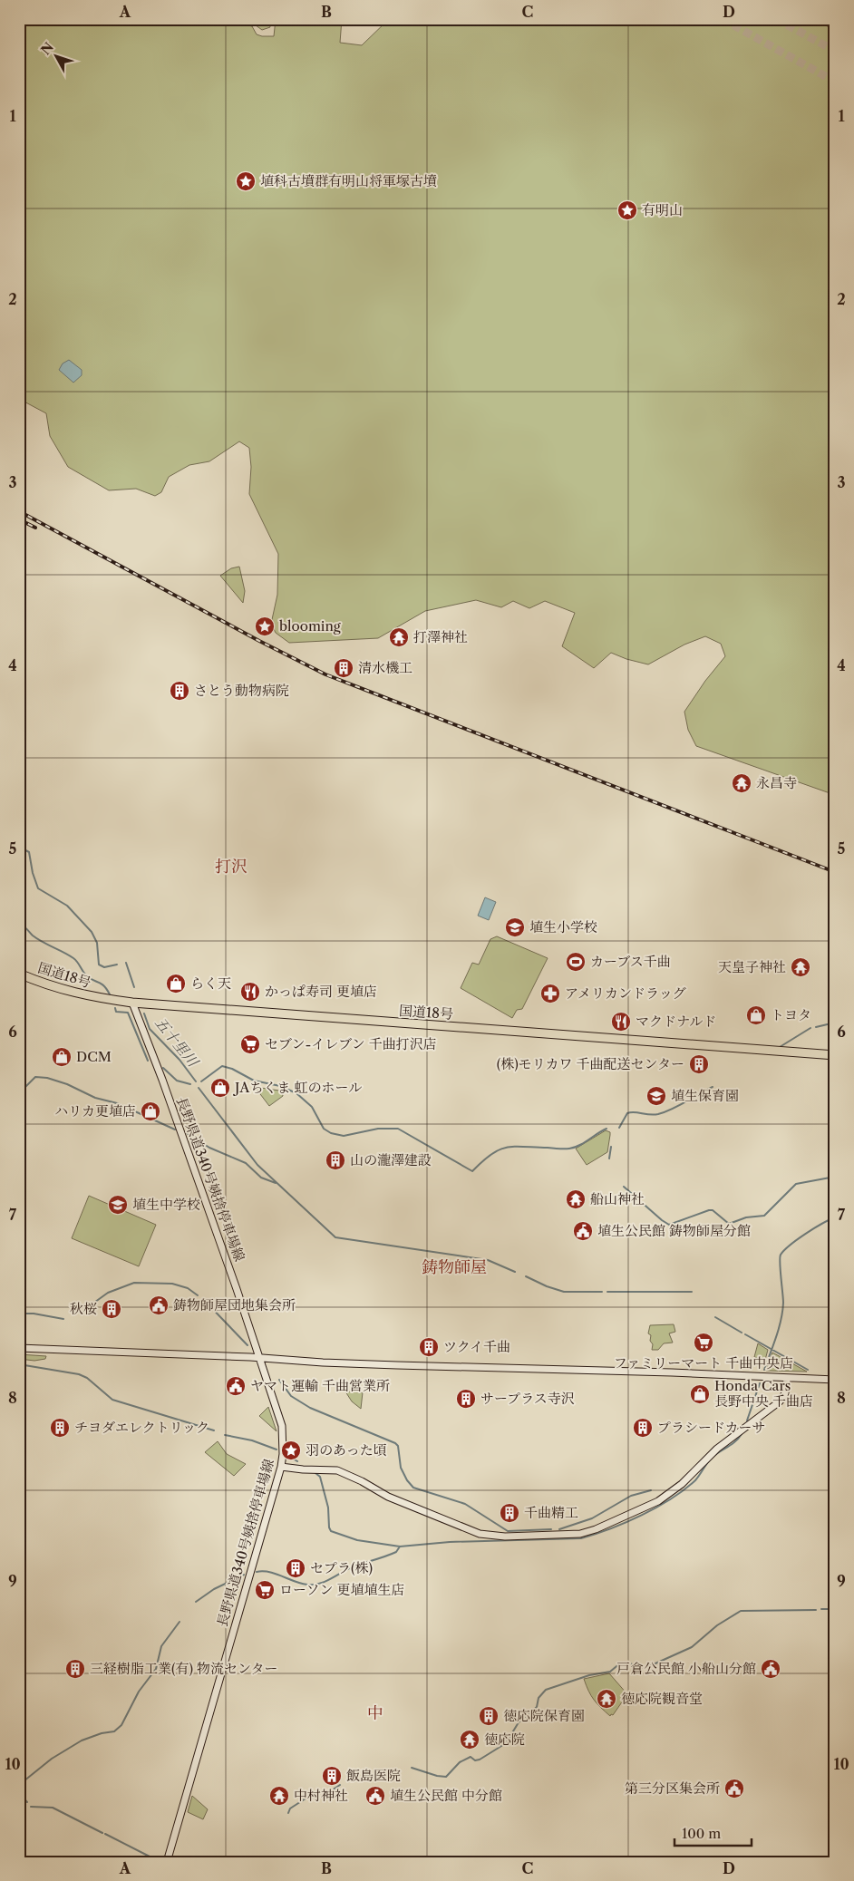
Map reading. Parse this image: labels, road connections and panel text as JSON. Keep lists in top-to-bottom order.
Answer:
{
  "streets": {
    "highway": ["国道18号"],
    "street": ["長野県道340号姨捨停車場線"]
  },
  "crossings": [
    ["国道18号", "長野県道340号姨捨停車場線"]
  ],
  "districts": ["打沢", "鋳物師屋", "中"],
  "water": ["五十里川"],
  "places": {
    "place": [
      "埴科古墳群有明山将軍塚古墳",
      "有明山",
      "blooming",
      "羽のあった頃"
    ],
    "temple": [
      "打澤神社",
      "永昌寺",
      "天皇子神社",
      "船山神社",
      "徳応院観音堂",
      "徳応院",
      "中村神社"
    ],
    "building": [
      "清水機工",
      "さとう動物病院",
      "(株)モリカワ 千曲配送センター",
      "山の瀧澤建設",
      "秋桜",
      "ツクイ千曲",
      "サープラス寺沢",
      "チヨダエレクトリック",
      "プラシードカーサ",
      "千曲精工",
      "セプラ(株)",
      "三経樹脂工業(有) 物流センター",
      "徳応院保育園",
      "飯島医院"
    ],
    "school or university": ["埴生小学校", "埴生保育園", "埴生中学校"],
    "sports": ["カーブス千曲"],
    "shop": [
      "らく天",
      "トヨタ",
      "DCM",
      "JAちくま 虹のホール",
      "ハリカ更埴店",
      "Honda Cars 長野中央 千曲店"
    ],
    "restaurant": ["かっぱ寿司 更埴店", "マクドナルド"],
    "pharmacy": ["アメリカンドラッグ"],
    "supermarket": ["セブン-イレブン 千曲打沢店", "ファミリーマート 千曲中央店", "ローソン 更埴埴生店"],
    "public building": [
      "埴生公民館 鋳物師屋分館",
      "鋳物師屋団地集会所",
      "ヤマト運輸 千曲営業所",
      "戸倉公民館 小船山分館",
      "第三分区集会所",
      "埴生公民館 中分館"
    ]
  },
  "scale_bar": "100 m",
  "north": "top left",
  "grid": {
    "columns": [
      "A",
      "B",
      "C",
      "D"
    ],
    "rows": [
      "1",
      "2",
      "3",
      "4",
      "5",
      "6",
      "7",
      "8",
      "9",
      "10"
    ]
  }
}
